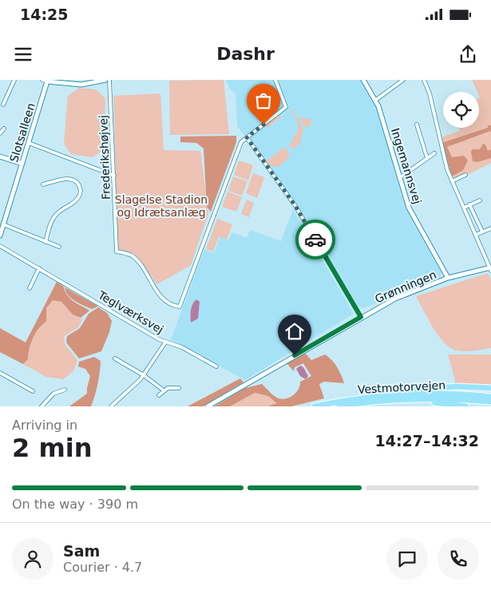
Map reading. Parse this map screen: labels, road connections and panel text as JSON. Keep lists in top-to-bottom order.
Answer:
{
  "streets": {
    "highway": ["Vestmotorvejen"],
    "street": [
      "Slotsalleen",
      "Frederikshøjvej",
      "Ingemannsvej",
      "Grønningen",
      "Teglværksvej"
    ]
  },
  "crossings": [
    ["Ingemannsvej", "Grønningen"]
  ],
  "parks": ["Slagelse Stadion og Idrætsanlæg"],
  "page": {
    "status": "14:25",
    "header": "Dashr",
    "heading": ["2 min", "Arriving in", "14:27–14:32"],
    "panel": ["Sam", "Courier · 4.7"],
    "bar": "On the way · 390 m"
  }
}
